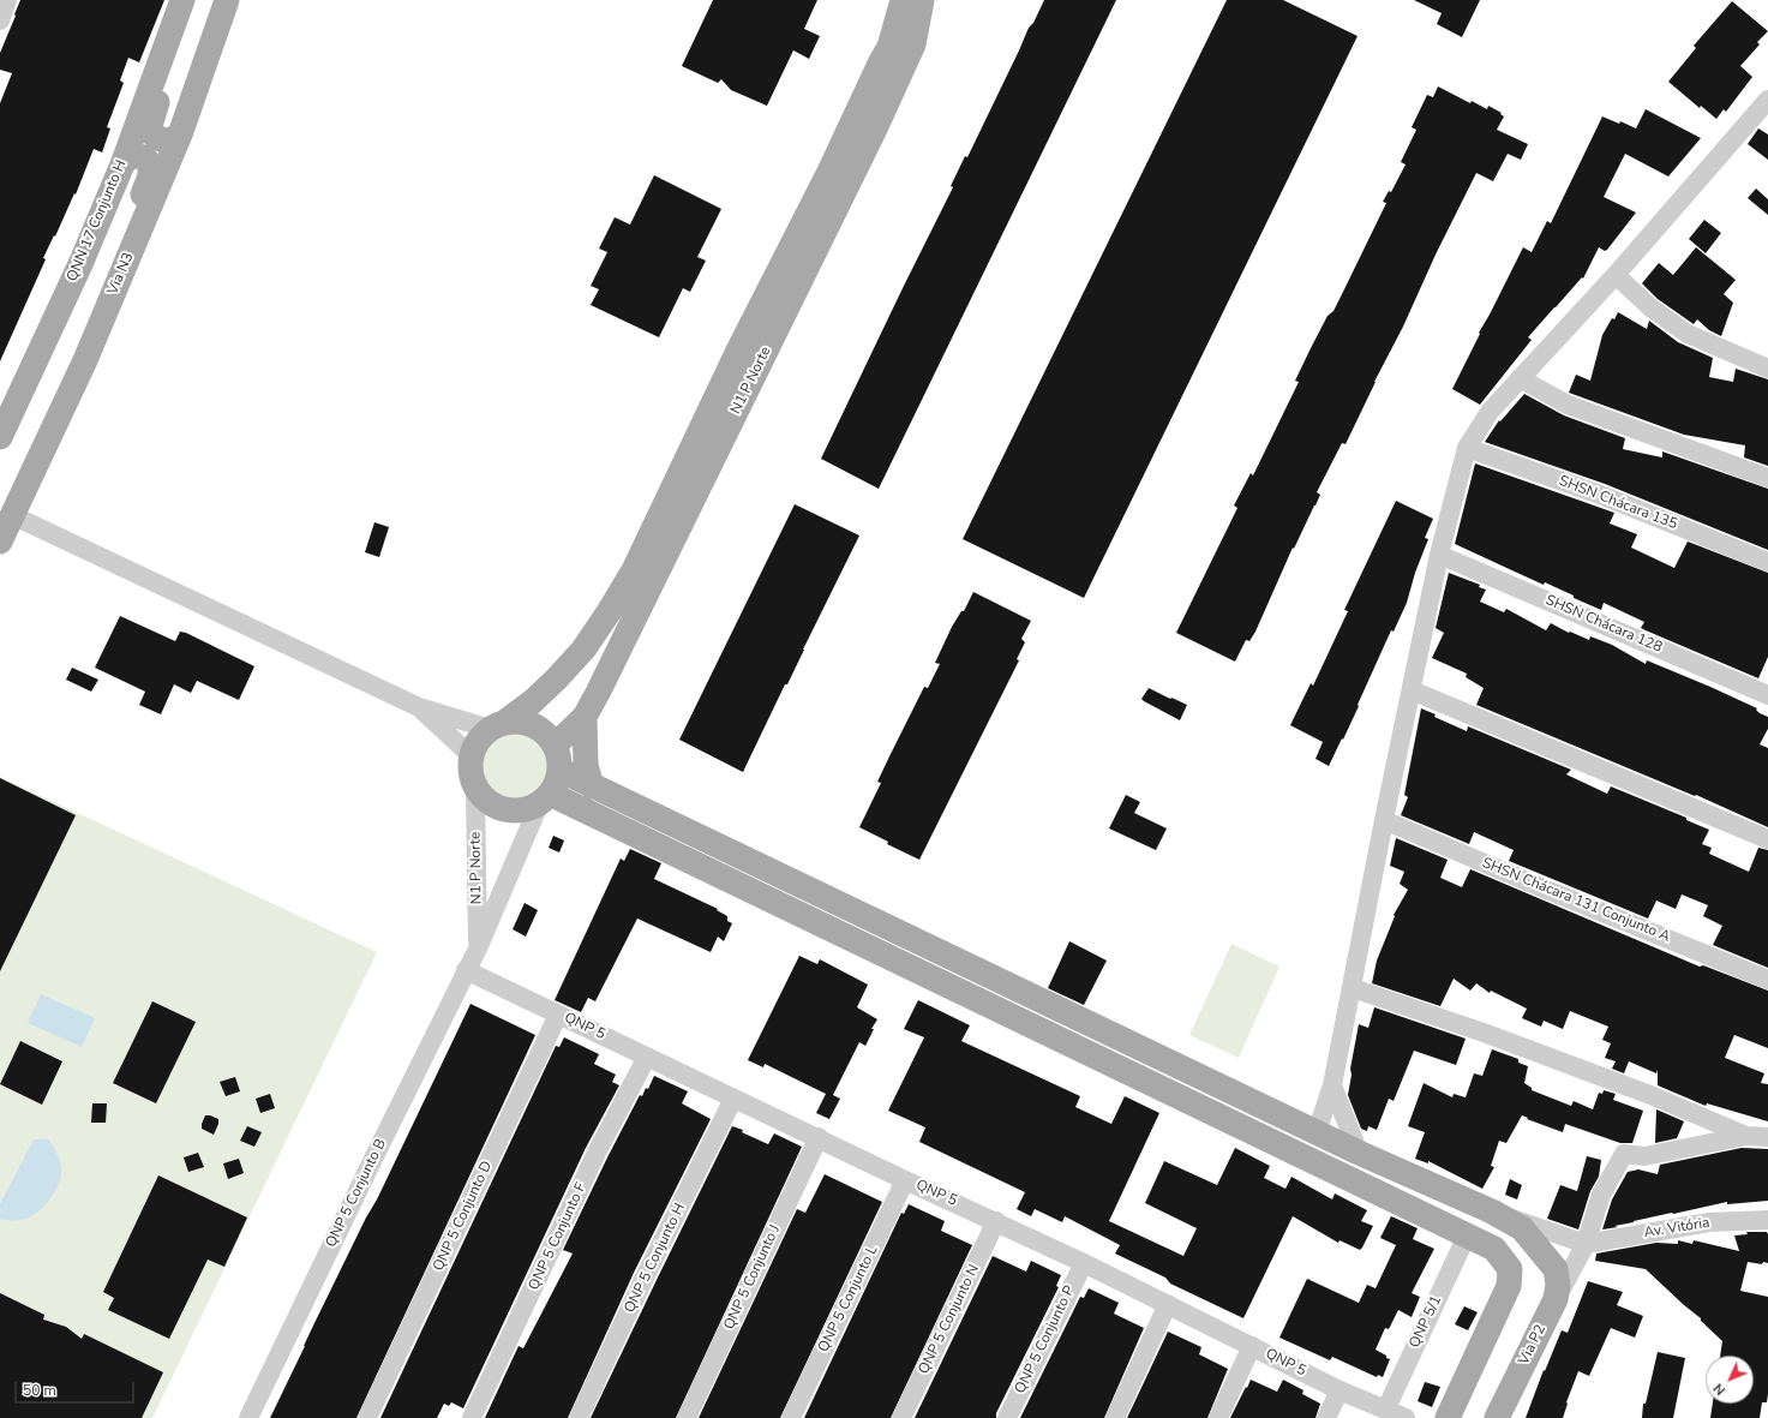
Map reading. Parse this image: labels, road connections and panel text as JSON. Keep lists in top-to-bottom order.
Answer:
{
  "streets": {
    "main road": [
      "QNN 17 Conjunto H",
      "Via N3",
      "N1 P Norte",
      "Via P2"
    ],
    "street": [
      "SHSN Chácara 135",
      "SHSN Chácara 128",
      "SHSN Chácara 131 Conjunto A",
      "QNP 5",
      "QNP 5 Conjunto B",
      "QNP 5 Conjunto D",
      "Av. Vitória",
      "QNP 5 Conjunto F",
      "QNP 5 Conjunto H",
      "QNP 5 Conjunto J",
      "QNP 5 Conjunto L",
      "QNP 5 Conjunto N",
      "QNP 5/1",
      "QNP 5 Conjunto P"
    ]
  },
  "crossings": [
    ["N1 P Norte", "QNP 5"],
    ["N1 P Norte", "QNP 5 Conjunto B"],
    ["QNP 5", "QNP 5 Conjunto B"],
    ["QNP 5", "QNP 5 Conjunto D"],
    ["QNP 5", "QNP 5 Conjunto F"],
    ["QNP 5", "QNP 5 Conjunto H"],
    ["QNP 5", "QNP 5 Conjunto J"],
    ["QNP 5", "QNP 5 Conjunto L"],
    ["QNP 5", "QNP 5 Conjunto N"],
    ["QNP 5", "QNP 5/1"],
    ["QNP 5", "QNP 5 Conjunto P"]
  ],
  "scale_bar": "50 m",
  "north": "bottom left"
}
